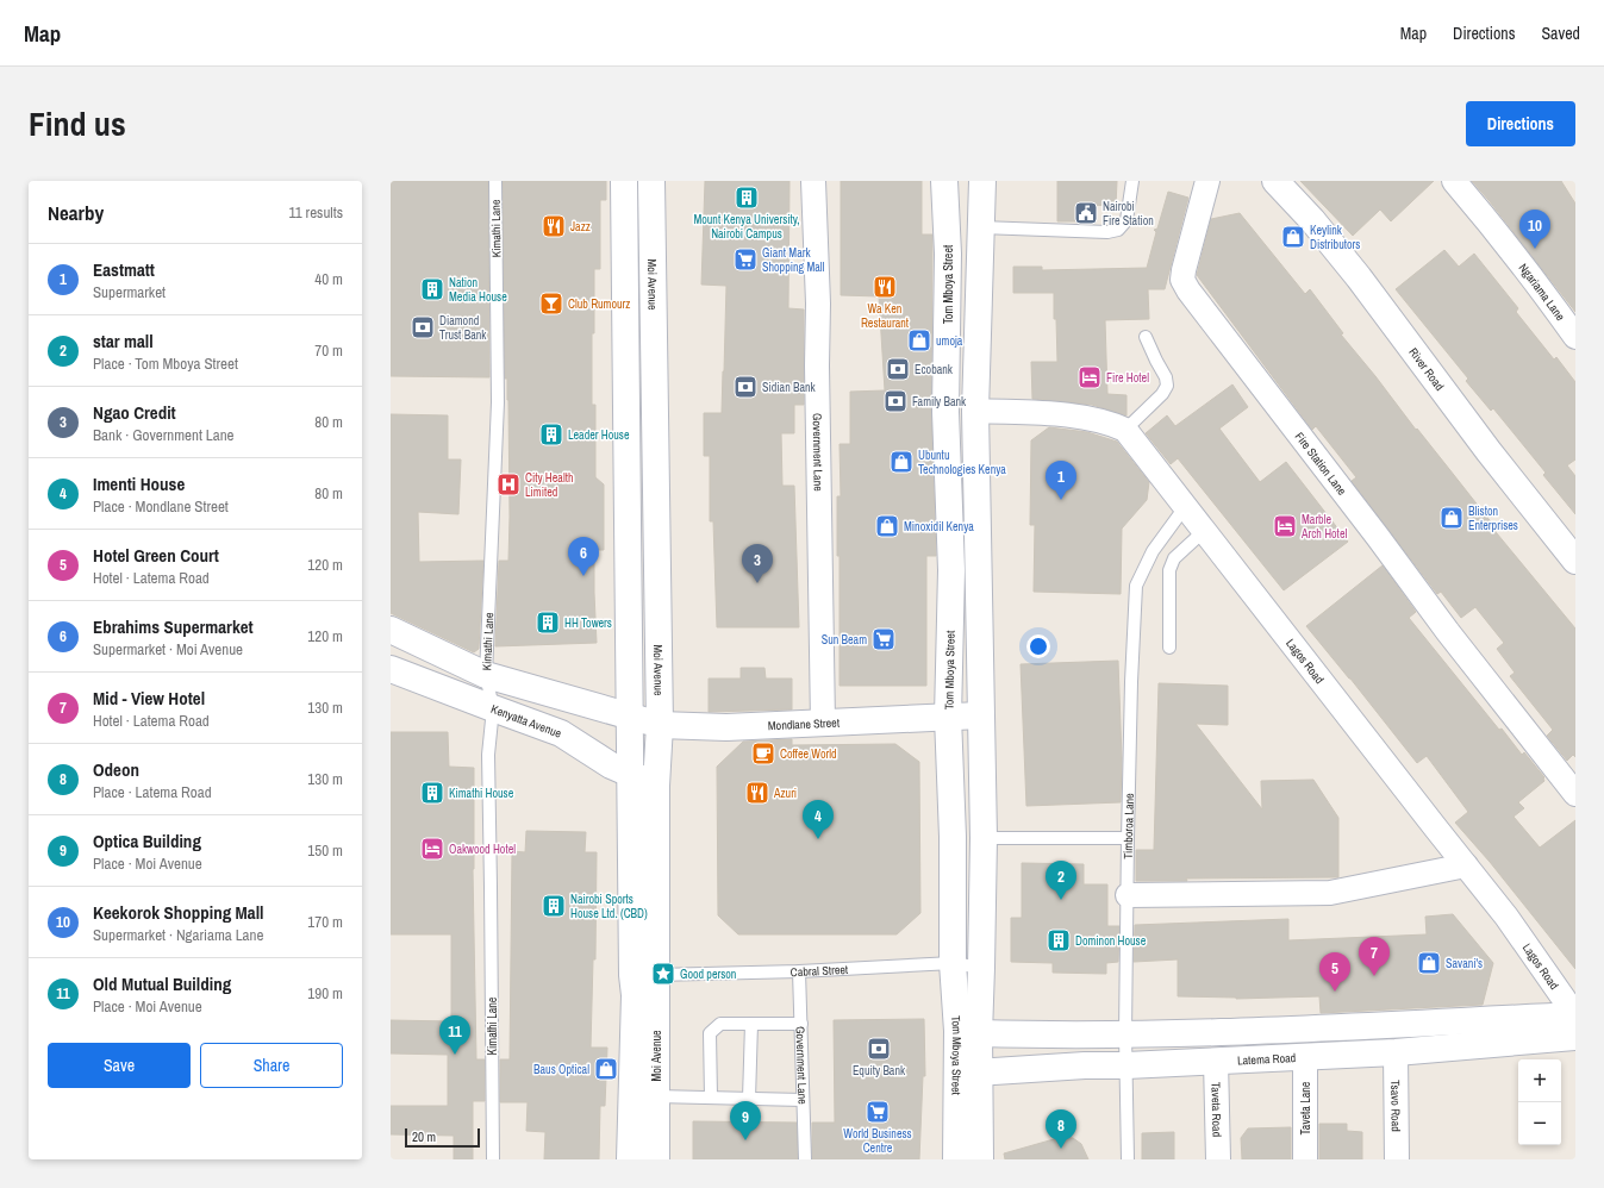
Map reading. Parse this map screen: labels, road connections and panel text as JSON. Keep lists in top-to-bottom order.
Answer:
{
  "streets": {
    "main road": [
      "Moi Avenue",
      "Tom Mboya Street",
      "River Road",
      "Kenyatta Avenue",
      "Mondlane Street",
      "Latema Road"
    ],
    "street": [
      "Ngariama Lane",
      "Government Lane",
      "Fire Station Lane",
      "Lagos Road",
      "Tsavo Road",
      "Taveta Lane",
      "Taveta Road"
    ],
    "lane": ["Kimathi Lane", "Timboroa Lane", "Cabral Street"]
  },
  "crossings": [
    ["Kimathi Lane", "Kenyatta Avenue"],
    ["Moi Avenue", "Kenyatta Avenue"],
    ["Moi Avenue", "Mondlane Street"],
    ["Moi Avenue", "Cabral Street"],
    ["Tom Mboya Street", "Lagos Road"],
    ["Tom Mboya Street", "Mondlane Street"],
    ["Tom Mboya Street", "Cabral Street"],
    ["Tom Mboya Street", "Latema Road"],
    ["Government Lane", "Mondlane Street"],
    ["Government Lane", "Cabral Street"],
    ["Lagos Road", "Timboroa Lane"],
    ["Lagos Road", "Latema Road"],
    ["Timboroa Lane", "Latema Road"],
    ["Latema Road", "Tsavo Road"],
    ["Latema Road", "Taveta Lane"],
    ["Latema Road", "Taveta Road"]
  ],
  "places": {
    "building": [
      "Mount Kenya University, Nairobi Campus",
      "Nation Media House",
      "Leader House",
      "HH Towers",
      "Kimathi House",
      "Nairobi Sports House Ltd. (CBD)",
      "Dominon House"
    ],
    "public building": ["Nairobi Fire Station"],
    "restaurant": ["Jazz", "Wa Ken Restaurant", "Azuri"],
    "shop": [
      "Keylink Distributors",
      "umoja",
      "Ubuntu Technologies Kenya",
      "Bliston Enterprises",
      "Minoxidil Kenya",
      "Savani's",
      "Baus Optical"
    ],
    "supermarket": ["Giant Mark Shopping Mall", "Sun Beam", "World Business Centre"],
    "bar": ["Club Rumourz"],
    "bank": [
      "Diamond Trust Bank",
      "Ecobank",
      "Sidian Bank",
      "Family Bank",
      "Equity Bank"
    ],
    "hotel": ["Fire Hotel", "Marble Arch Hotel", "Oakwood Hotel"],
    "hospital": ["City Health Limited"],
    "cafe": ["Coffee World"],
    "place": ["Good person"]
  },
  "scale_bar": "20 m",
  "page": {
    "header": "Map",
    "nav": ["Map", "Directions", "Saved"],
    "title": "Find us",
    "buttons": [
      "Directions",
      ["Save", "Share"]
    ],
    "heading": ["Nearby", "11 results"],
    "pins": [
      "10",
      "1",
      "6",
      "3",
      "4",
      "2",
      "7",
      "5",
      "11",
      "9",
      "8"
    ],
    "list": [
      {
        "mark": "1",
        "name": "Eastmatt",
        "note": "Supermarket",
        "value": "40 m"
      },
      {
        "mark": "2",
        "name": "star mall",
        "note": "Place · Tom Mboya Street",
        "value": "70 m"
      },
      {
        "mark": "3",
        "name": "Ngao Credit",
        "note": "Bank · Government Lane",
        "value": "80 m"
      },
      {
        "mark": "4",
        "name": "Imenti House",
        "note": "Place · Mondlane Street",
        "value": "80 m"
      },
      {
        "mark": "5",
        "name": "Hotel Green Court",
        "note": "Hotel · Latema Road",
        "value": "120 m"
      },
      {
        "mark": "6",
        "name": "Ebrahims Supermarket",
        "note": "Supermarket · Moi Avenue",
        "value": "120 m"
      },
      {
        "mark": "7",
        "name": "Mid - View Hotel",
        "note": "Hotel · Latema Road",
        "value": "130 m"
      },
      {
        "mark": "8",
        "name": "Odeon",
        "note": "Place · Latema Road",
        "value": "130 m"
      },
      {
        "mark": "9",
        "name": "Optica Building",
        "note": "Place · Moi Avenue",
        "value": "150 m"
      },
      {
        "mark": "10",
        "name": "Keekorok Shopping Mall",
        "note": "Supermarket · Ngariama Lane",
        "value": "170 m"
      },
      {
        "mark": "11",
        "name": "Old Mutual Building",
        "note": "Place · Moi Avenue",
        "value": "190 m"
      }
    ],
    "map_buttons": ["+", "−"],
    "scale": "20 m"
  }
}
